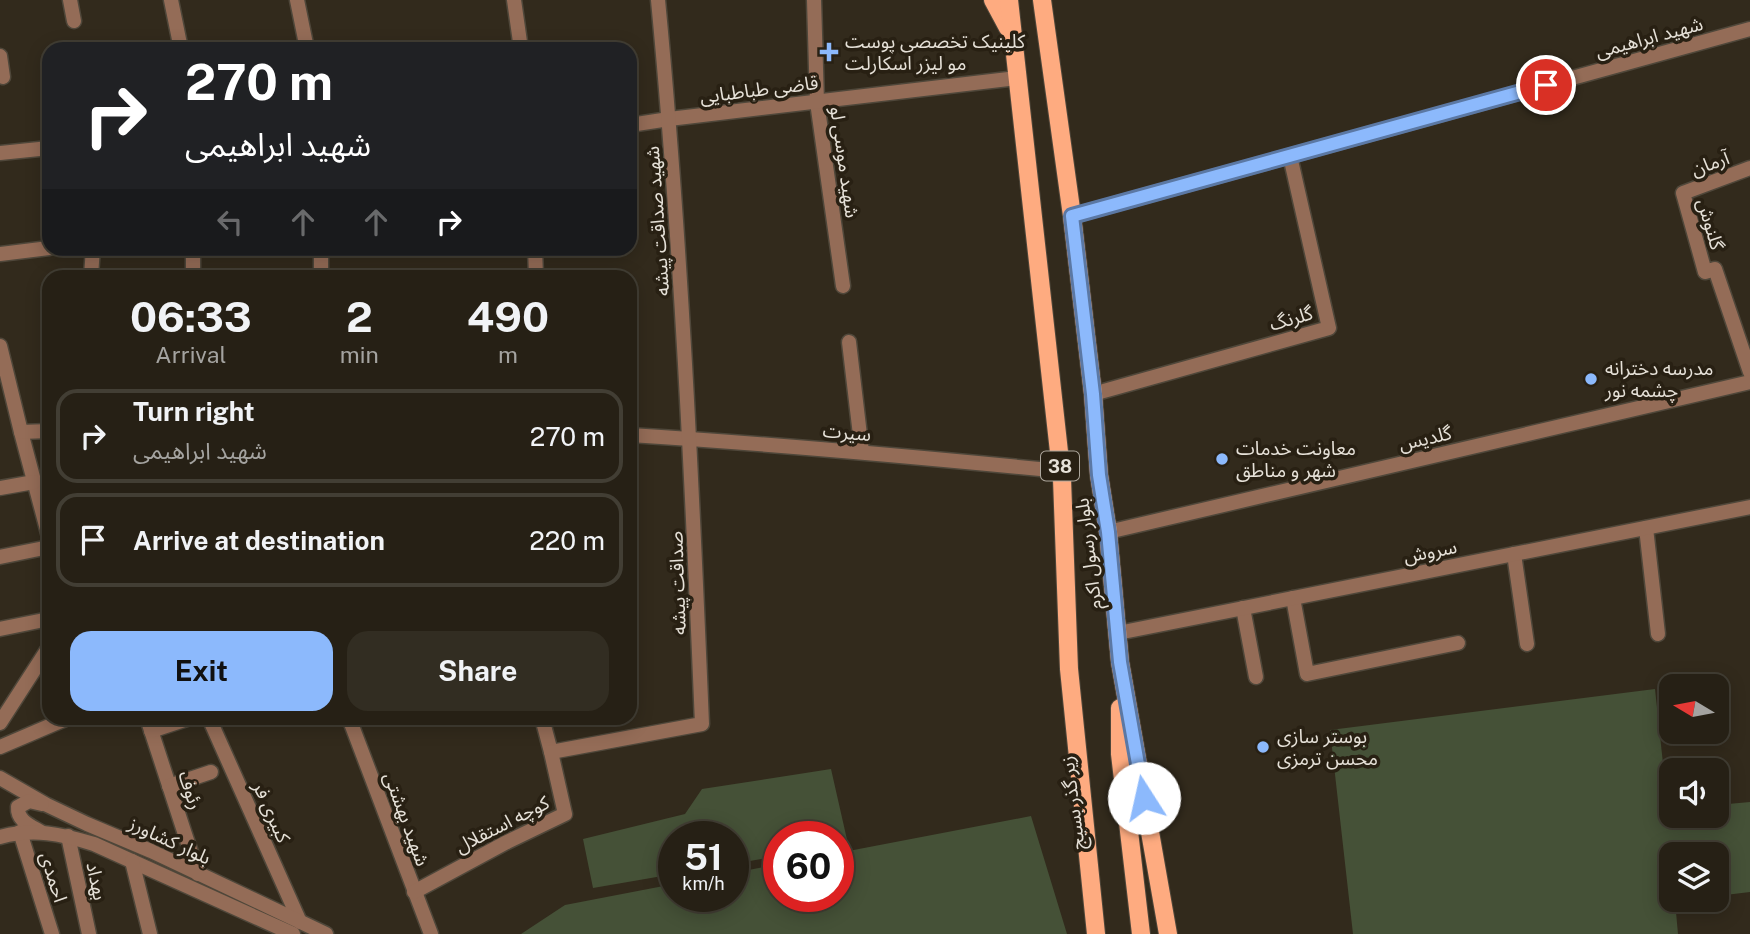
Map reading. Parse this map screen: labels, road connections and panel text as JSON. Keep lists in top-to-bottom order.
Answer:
{
  "streets": {
    "main road": ["38", "بلوار رسول اکرم", "زیر گذر بسیج"],
    "street": [
      "شهید ابراهیمی",
      "قاضی طباطبایی",
      "شهید موسی لو",
      "آرمان",
      "شهید صداقت پیشه",
      "گلنوش",
      "گلرنگ",
      "سیرت",
      "گلدیس",
      "سروش",
      "صداقت پیشه",
      "رئوف",
      "کبیری فر",
      "شهید بهشتی",
      "کوچه استقلال",
      "بلوار کشاورز",
      "احمدی",
      "بهداد"
    ]
  },
  "crossings": [
    ["شهید ابراهیمی", "گلرنگ"],
    ["شهید ابراهیمی", "بلوار رسول اکرم"],
    ["قاضی طباطبایی", "شهید موسی لو"],
    ["قاضی طباطبایی", "شهید صداقت پیشه"],
    ["قاضی طباطبایی", "بلوار رسول اکرم"],
    ["آرمان", "گلنوش"],
    ["شهید صداقت پیشه", "سیرت"],
    ["شهید صداقت پیشه", "صداقت پیشه"],
    ["گلرنگ", "بلوار رسول اکرم"],
    ["سیرت", "بلوار رسول اکرم"],
    ["سیرت", "صداقت پیشه"],
    ["گلدیس", "بلوار رسول اکرم"],
    ["سروش", "بلوار رسول اکرم"],
    ["بلوار رسول اکرم", "زیر گذر بسیج"],
    ["صداقت پیشه", "کوچه استقلال"],
    ["رئوف", "بلوار کشاورز"],
    ["کبیری فر", "بلوار کشاورز"],
    ["شهید بهشتی", "کوچه استقلال"],
    ["بلوار کشاورز", "احمدی"],
    ["بلوار کشاورز", "بهداد"]
  ],
  "places": {
    "health": ["کلینیک تخصصی پوست مو لیزر اسکارلت"],
    "other": ["مدرسه دخترانه چشمه نور", "معاونت خدمات شهر و مناطق", "بوستر سازی محسن ترمزی"]
  },
  "north": "left",
  "page": {
    "turn": ["270 m", "شهید ابراهیمی"],
    "eta": [
      "06:33",
      "Arrival",
      "2",
      "min",
      "490",
      "m"
    ],
    "list": [
      {
        "name": "Turn right",
        "note": "شهید ابراهیمی",
        "value": "270 m"
      },
      {
        "name": "Arrive at destination",
        "value": "220 m"
      }
    ],
    "buttons": ["Exit", "Share"],
    "speed": "51 km/h",
    "limit": "60"
  }
}
